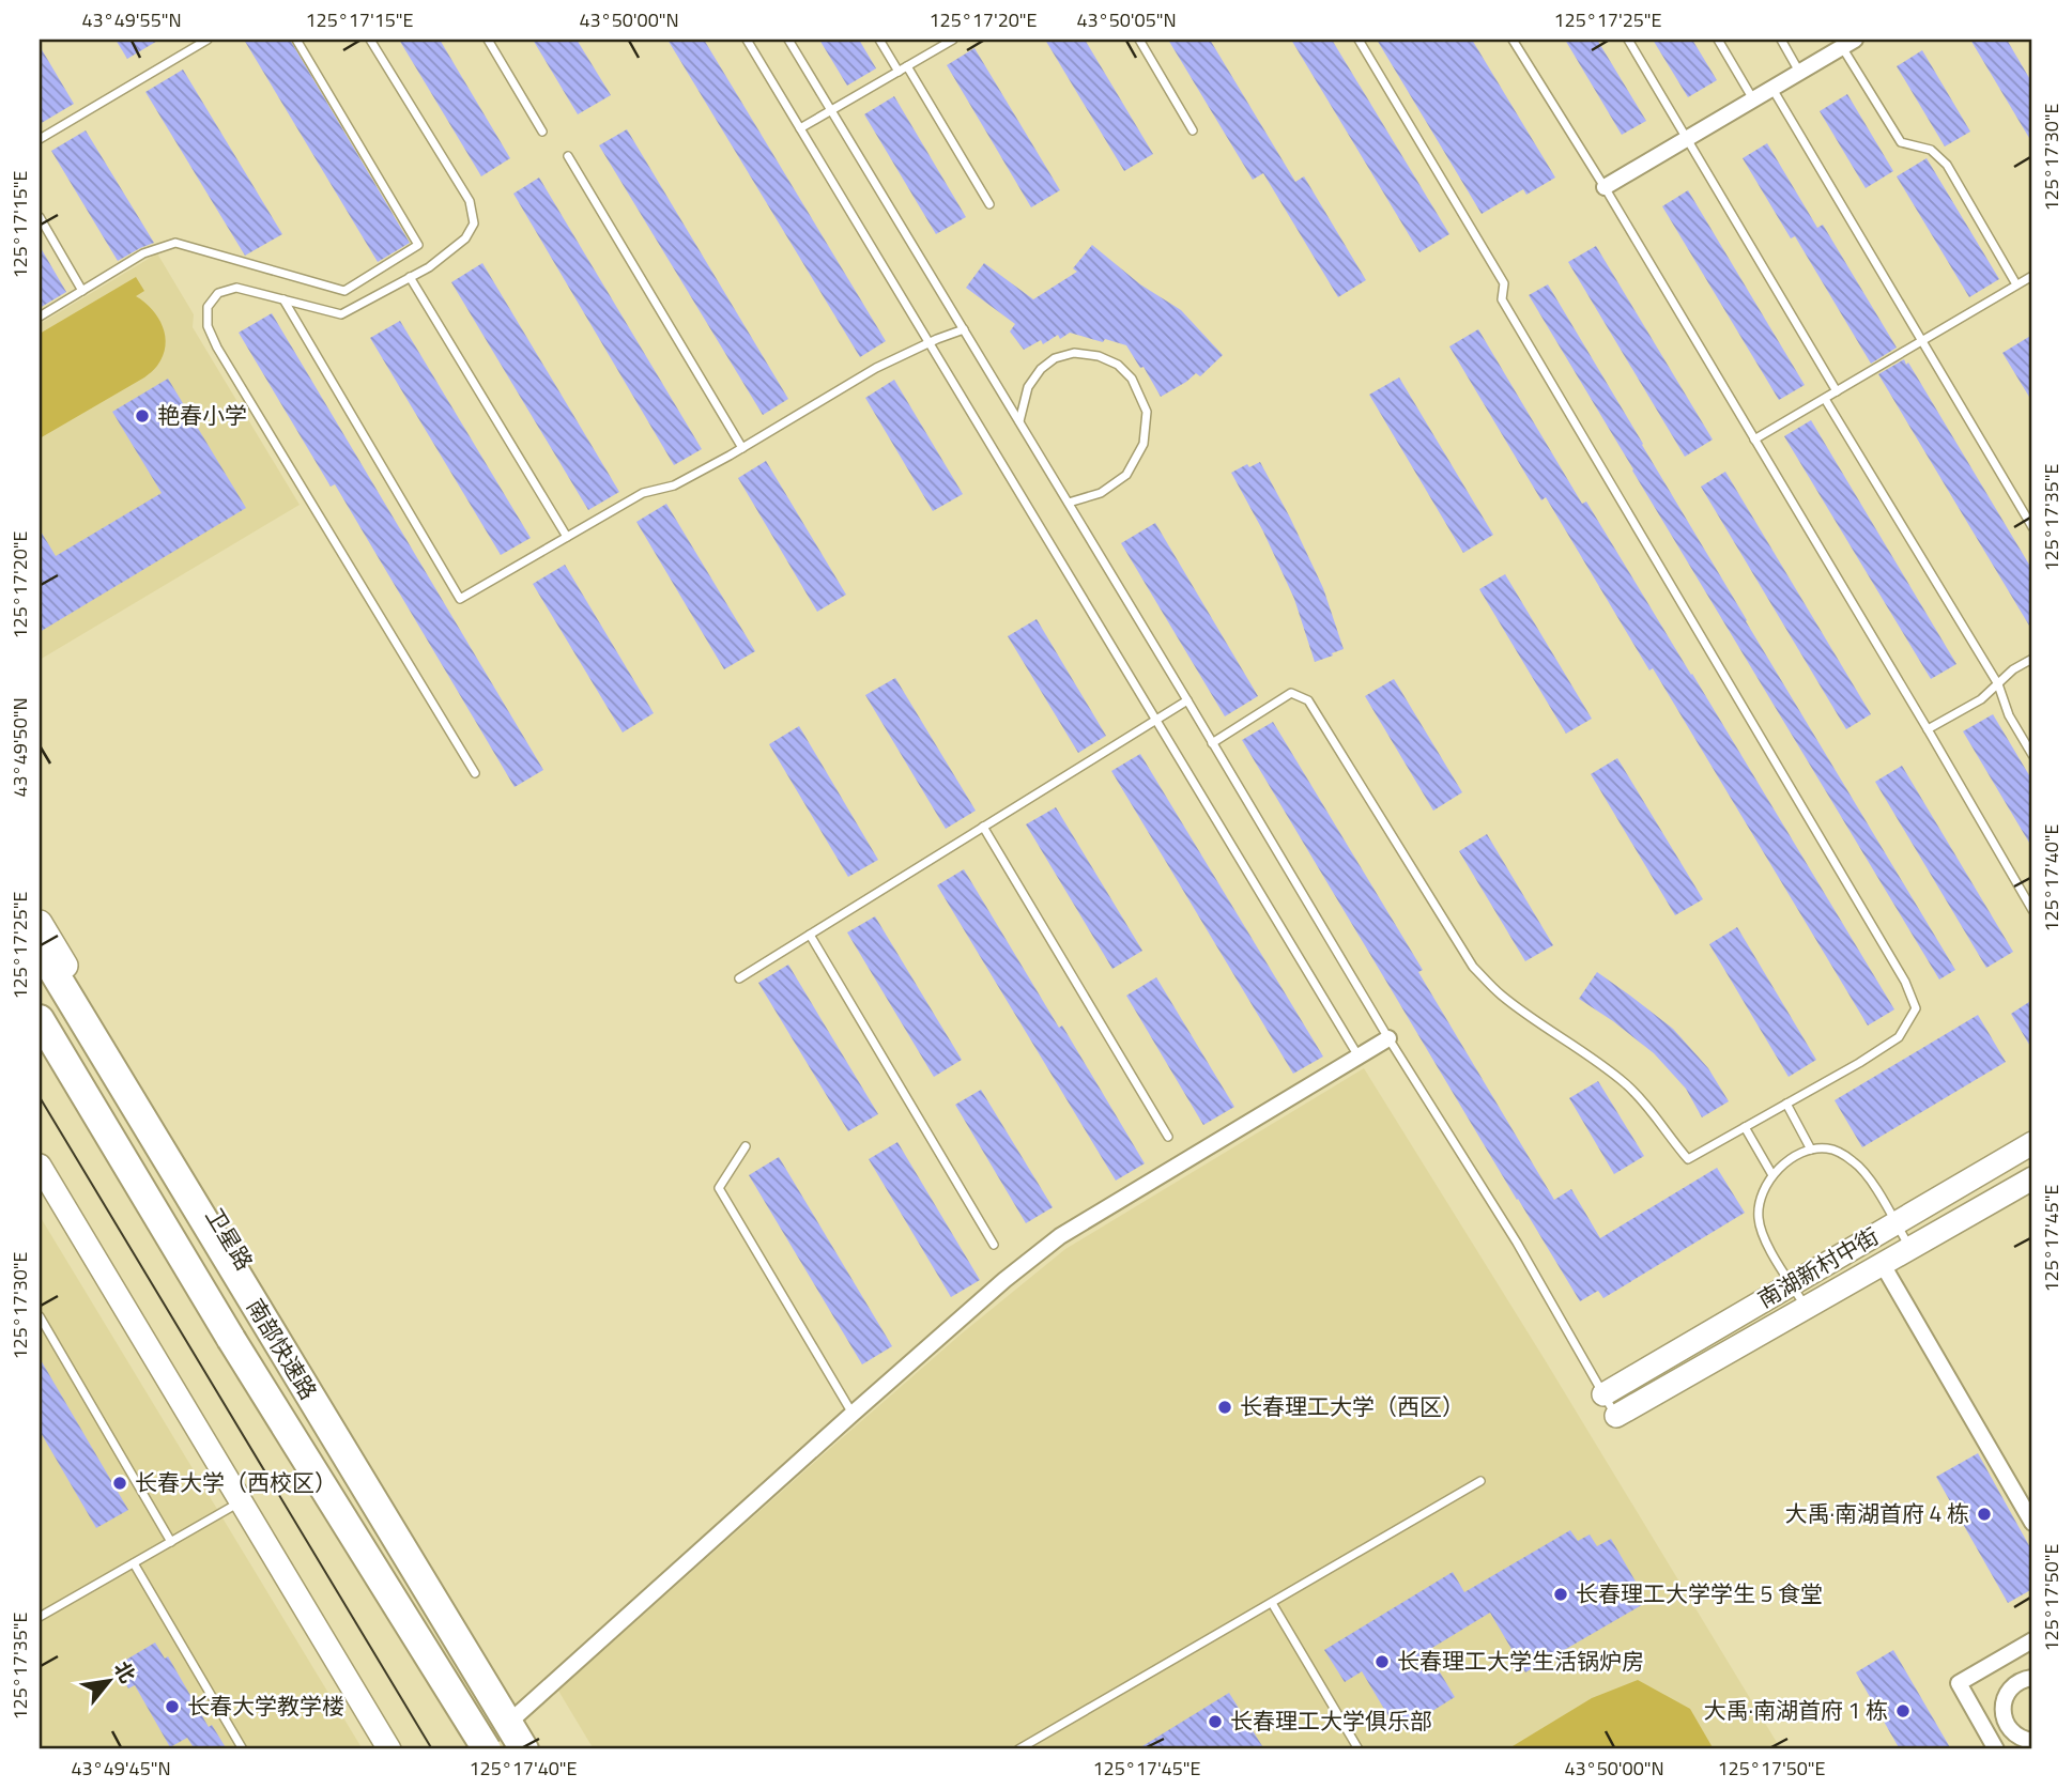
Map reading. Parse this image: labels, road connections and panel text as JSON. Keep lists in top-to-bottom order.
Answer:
{
  "streets": {
    "highway": ["南部快速路"],
    "main road": ["卫星路"],
    "street": ["南湖新村中街"]
  },
  "places": [
    "艳春小学",
    "长春理工大学（西区）",
    "长春大学（西校区）",
    "大禹·南湖首府 4 栋",
    "长春理工大学学生 5 食堂",
    "长春理工大学生活锅炉房",
    "长春大学教学楼",
    "大禹·南湖首府 1 栋",
    "长春理工大学俱乐部"
  ],
  "north": "top right",
  "coordinates": [
    "43°49'55\"N",
    "125°17'15\"E",
    "43°50'00\"N",
    "125°17'20\"E",
    "43°50'05\"N",
    "125°17'25\"E",
    "125°17'30\"E",
    "125°17'35\"E",
    "43°49'50\"N",
    "125°17'40\"E",
    "125°17'45\"E",
    "125°17'50\"E",
    "43°49'45\"N"
  ]
}
